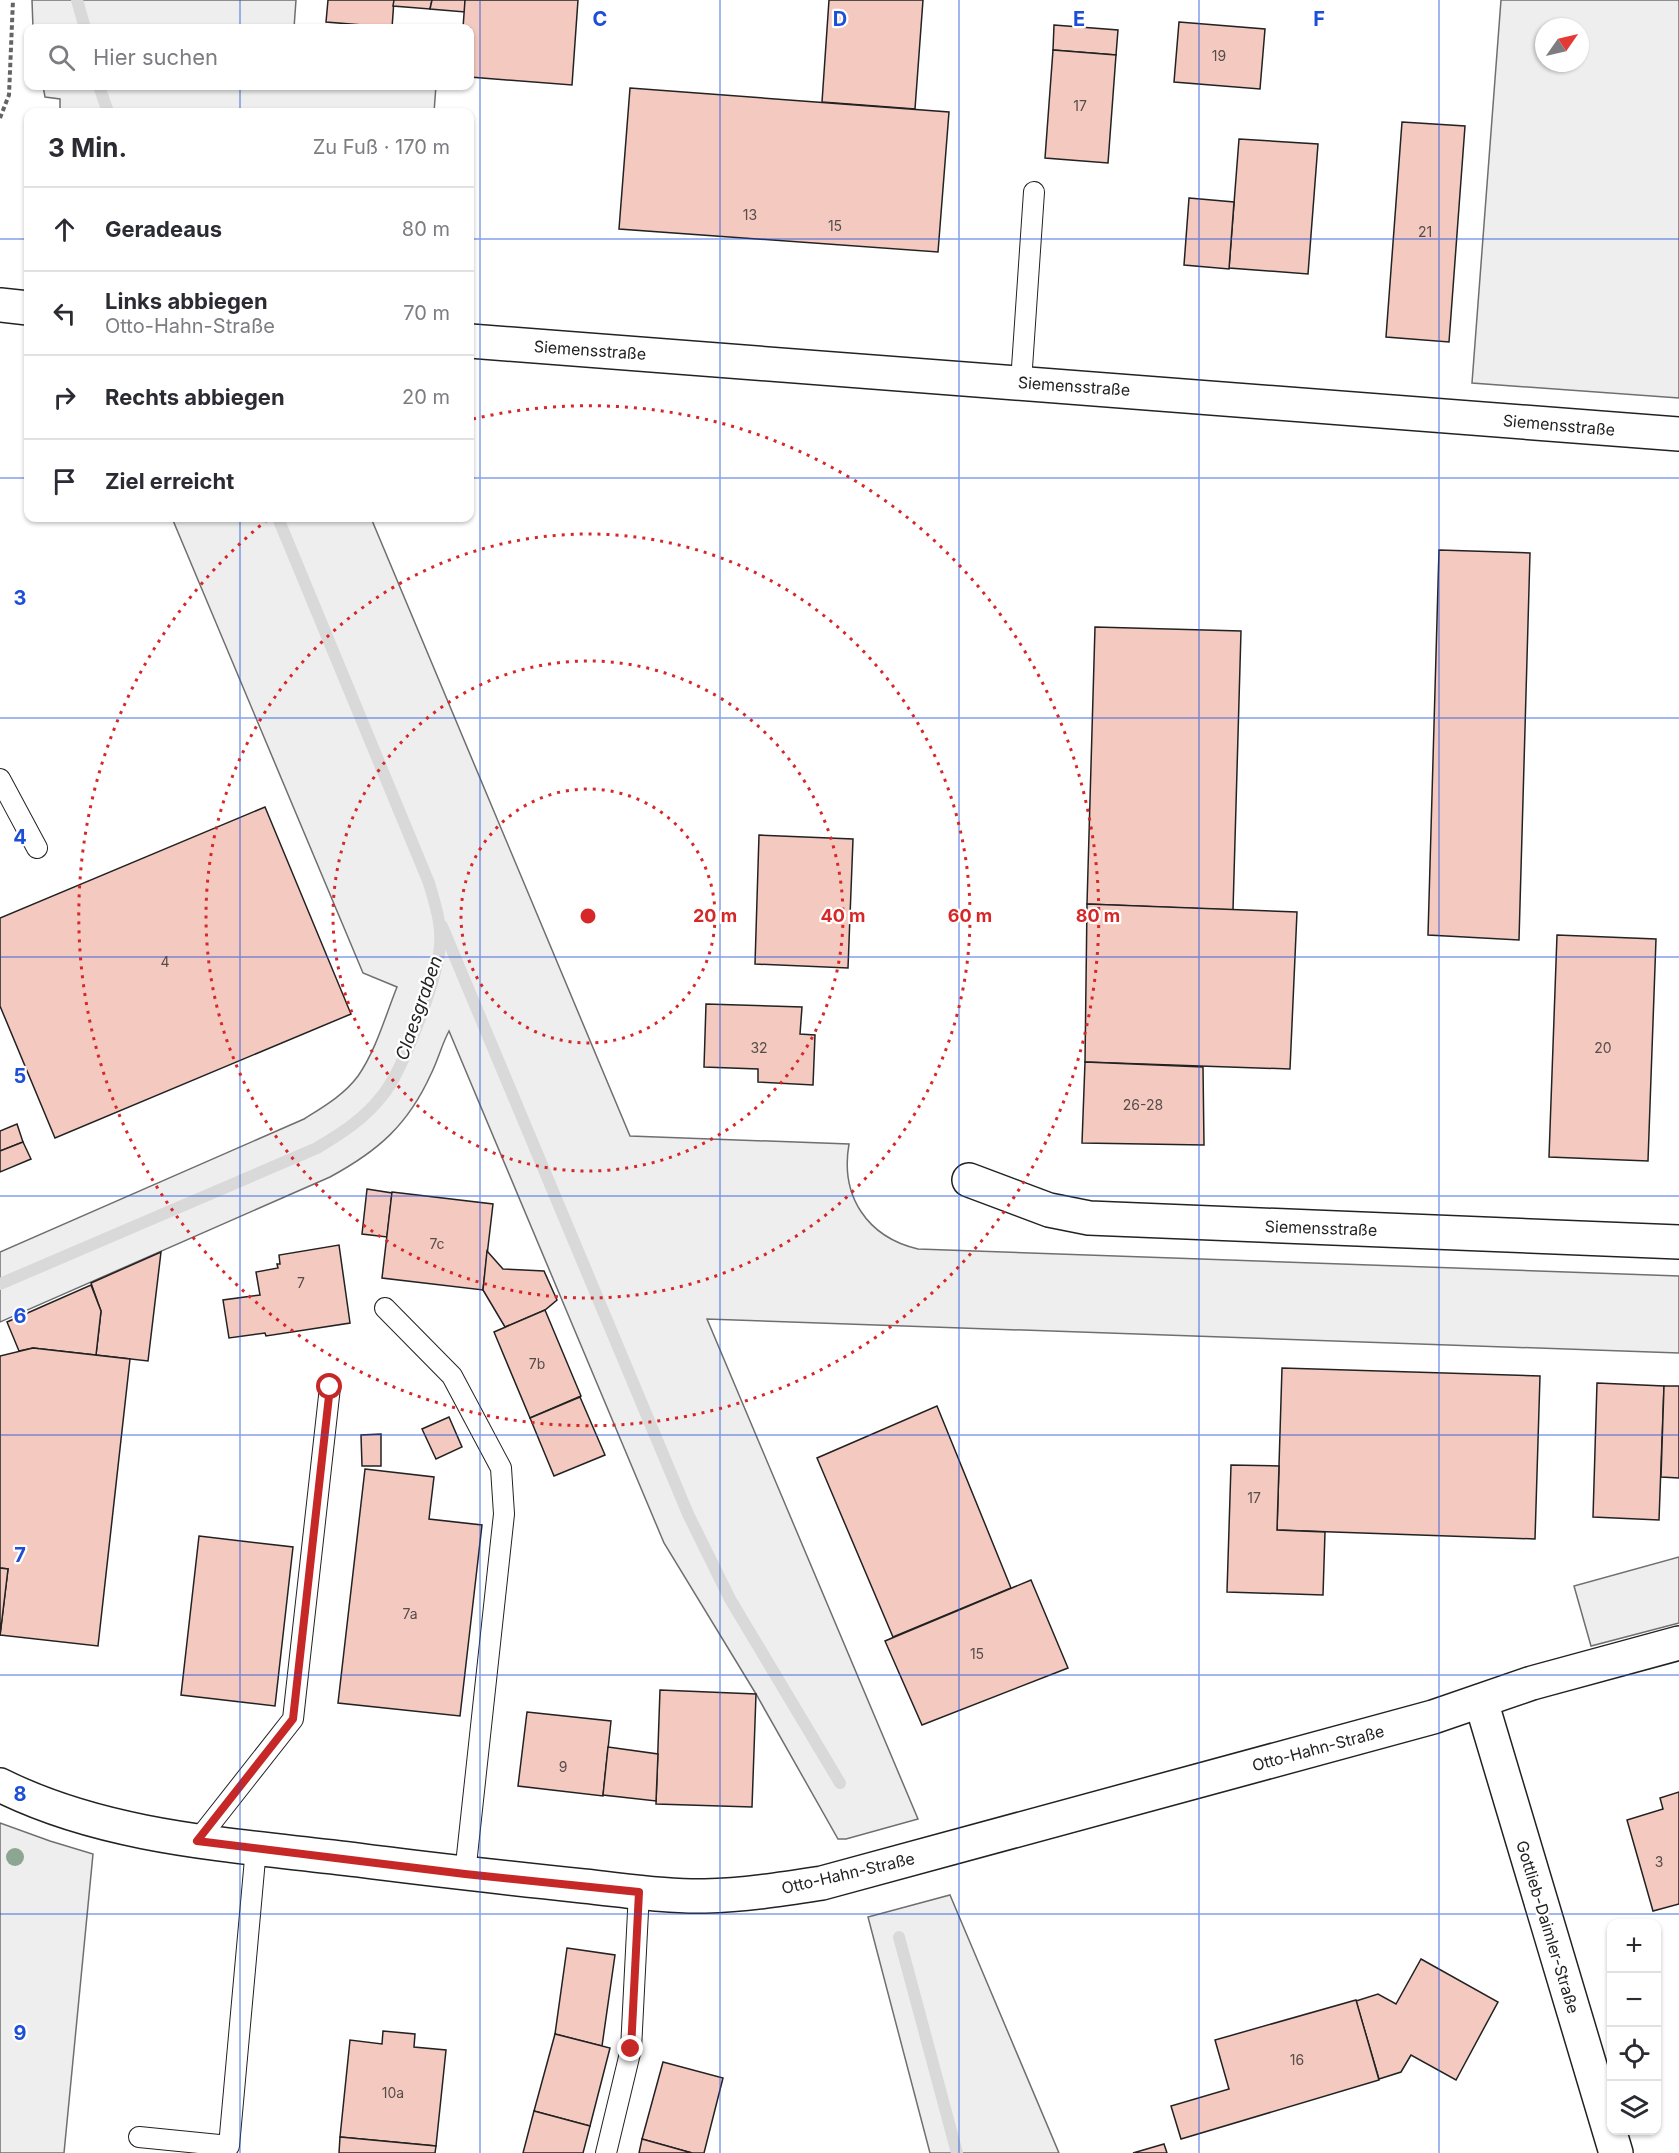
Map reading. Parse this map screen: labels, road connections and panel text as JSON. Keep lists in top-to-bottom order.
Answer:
{
  "streets": {
    "street": ["Siemensstraße", "Otto-Hahn-Straße", "Gottlieb-Daimler-Straße"]
  },
  "crossings": [
    ["Otto-Hahn-Straße", "Gottlieb-Daimler-Straße"]
  ],
  "water": ["Claesgraben"],
  "house_numbers": [
    "19",
    "17",
    "13",
    "15",
    "21",
    "4",
    "32",
    "20",
    "26-28",
    "7c",
    "7",
    "7b",
    "17",
    "7a",
    "15",
    "9",
    "3",
    "16",
    "10a"
  ],
  "north": "top right",
  "page": {
    "search": "Hier suchen",
    "heading": ["3 Min.", "Zu Fuß · 170 m"],
    "list": [
      ["Geradeaus", "80 m"],
      ["Links abbiegen", "Otto-Hahn-Straße", "70 m"],
      ["Rechts abbiegen", "20 m"],
      "Ziel erreicht"
    ],
    "map_buttons": ["+", "−"]
  },
  "grid": {
    "columns": [
      "C",
      "D",
      "E",
      "F"
    ],
    "rows": [
      "3",
      "4",
      "5",
      "6",
      "7",
      "8",
      "9"
    ]
  },
  "rings": [
    "20 m",
    "40 m",
    "60 m",
    "80 m"
  ]
}
